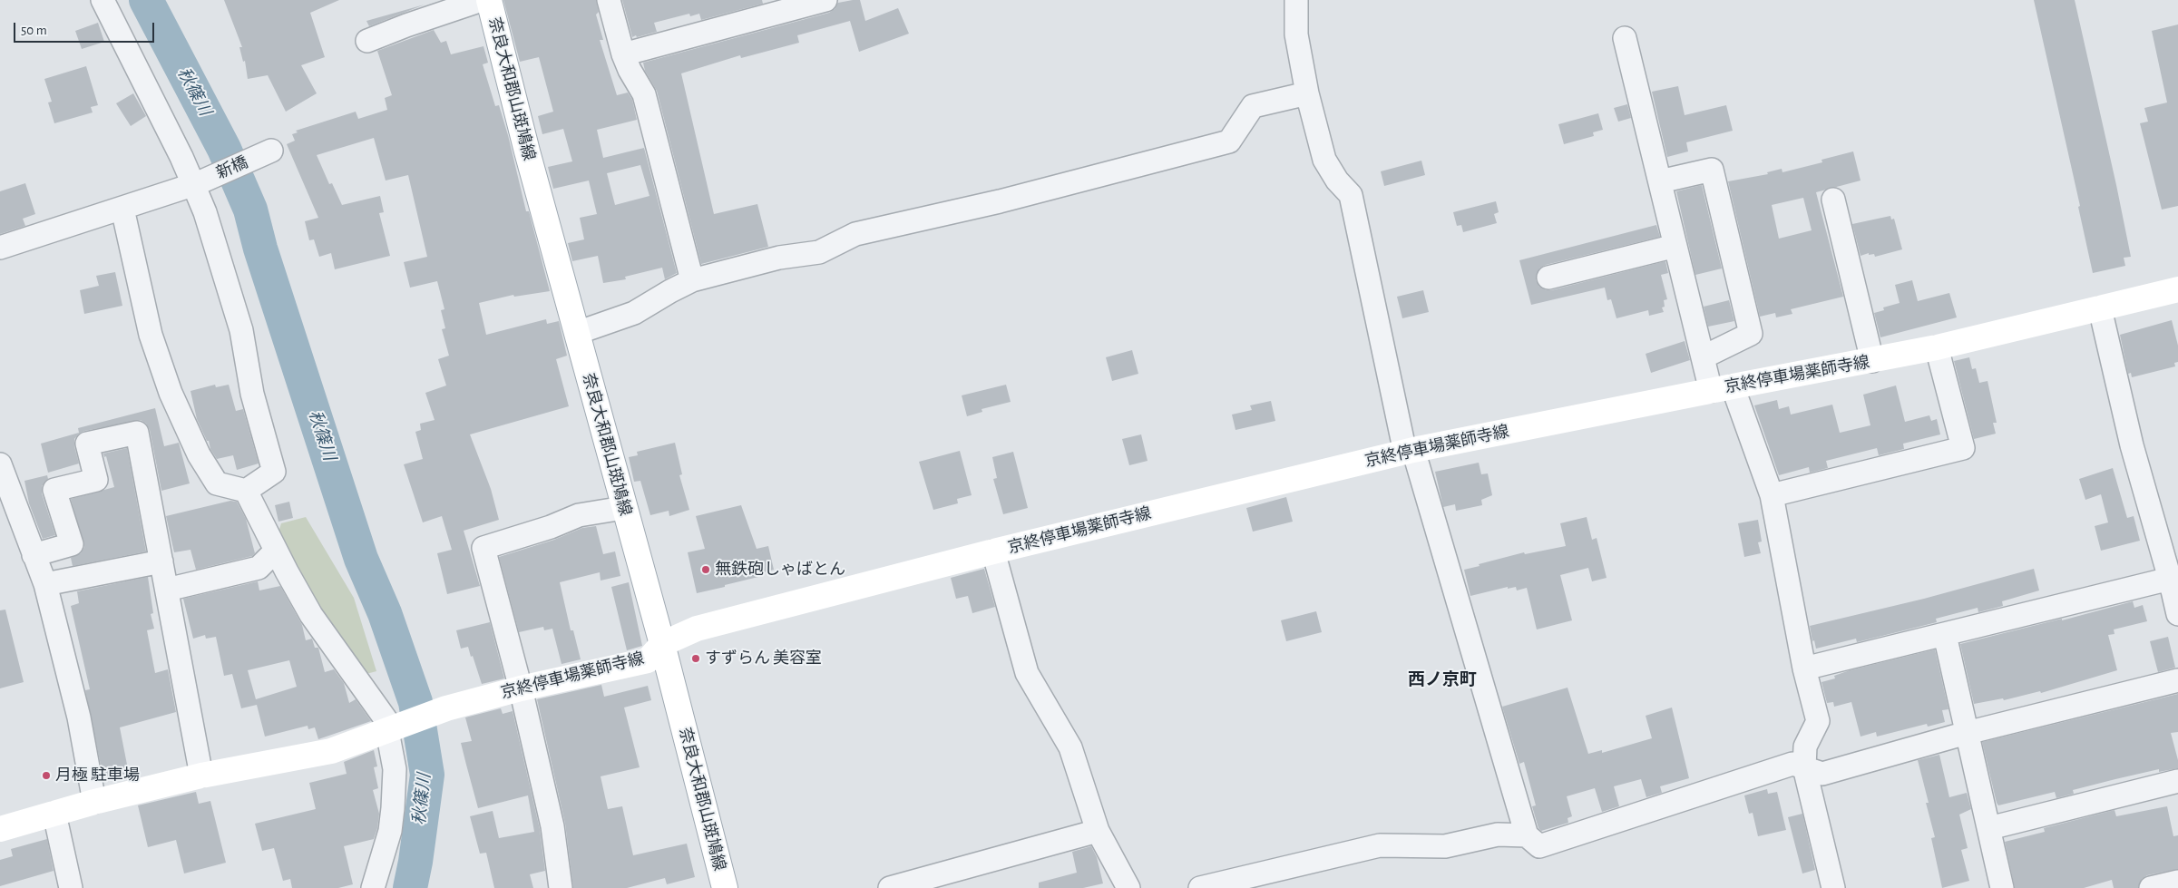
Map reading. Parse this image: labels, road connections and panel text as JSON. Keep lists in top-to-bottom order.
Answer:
{
  "streets": {
    "main road": ["奈良大和郡山斑鳩線", "京終停車場薬師寺線"],
    "street": ["新橋"]
  },
  "crossings": [
    ["奈良大和郡山斑鳩線", "京終停車場薬師寺線"]
  ],
  "districts": ["西ノ京町"],
  "water": ["秋篠川"],
  "places": ["無鉄砲しゃばとん", "すずらん 美容室", "月極 駐車場"],
  "scale_bar": "50 m"
}
